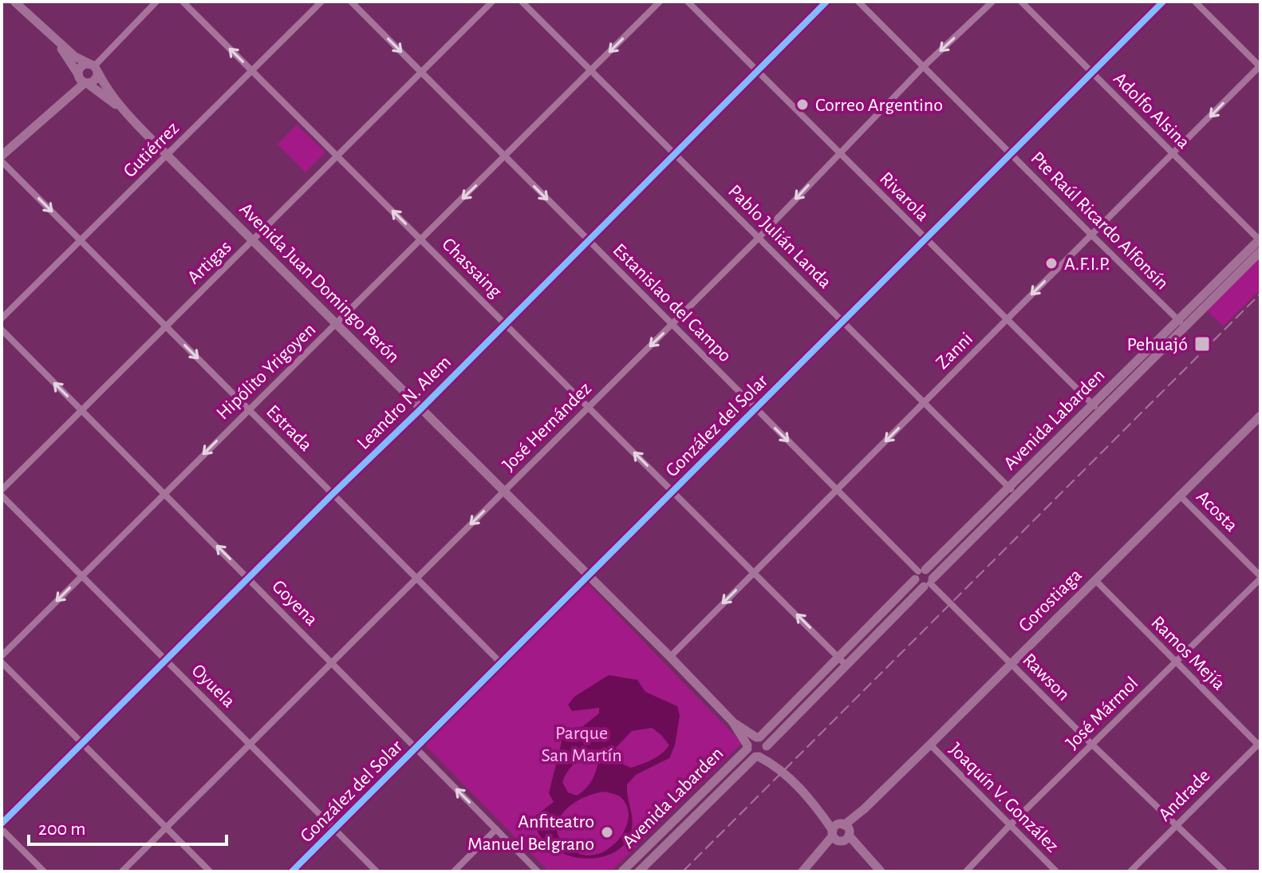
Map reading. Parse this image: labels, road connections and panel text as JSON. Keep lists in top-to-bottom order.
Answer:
{
  "streets": {
    "main road": ["Avenida Juan Domingo Perón", "Avenida Labarden", "Gorostiaga"],
    "street": [
      "Adolfo Alsina",
      "Gutiérrez",
      "Rivarola",
      "Pte Raúl Ricardo Alfonsín",
      "Pablo Julián Landa",
      "Artigas",
      "Chassaing",
      "Estanislao del Campo",
      "Zanni",
      "Hipólito Yrigoyen",
      "Leandro N. Alem",
      "González del Solar",
      "José Hernández",
      "Estrada",
      "Acosta",
      "Goyena",
      "Ramos Mejía",
      "Rawson",
      "Oyuela",
      "José Mármol",
      "Andrade",
      "Joaquín V. González"
    ]
  },
  "crossings": [
    ["Adolfo Alsina", "Zanni"],
    ["Adolfo Alsina", "Avenida Labarden"],
    ["Adolfo Alsina", "González del Solar"],
    ["Gutiérrez", "Chassaing"],
    ["Gutiérrez", "Avenida Juan Domingo Perón"],
    ["Gutiérrez", "Estrada"],
    ["Rivarola", "Zanni"],
    ["Rivarola", "Leandro N. Alem"],
    ["Rivarola", "Avenida Labarden"],
    ["Rivarola", "González del Solar"],
    ["Rivarola", "José Hernández"],
    ["Pte Raúl Ricardo Alfonsín", "Zanni"],
    ["Pte Raúl Ricardo Alfonsín", "Avenida Labarden"],
    ["Pte Raúl Ricardo Alfonsín", "González del Solar"],
    ["Pte Raúl Ricardo Alfonsín", "José Hernández"],
    ["Pablo Julián Landa", "Zanni"],
    ["Pablo Julián Landa", "Hipólito Yrigoyen"],
    ["Pablo Julián Landa", "Leandro N. Alem"],
    ["Pablo Julián Landa", "Avenida Labarden"],
    ["Pablo Julián Landa", "González del Solar"],
    ["Pablo Julián Landa", "José Hernández"],
    ["Artigas", "Chassaing"],
    ["Artigas", "Avenida Juan Domingo Perón"],
    ["Artigas", "Estanislao del Campo"],
    ["Artigas", "Estrada"],
    ["Artigas", "Goyena"],
    ["Chassaing", "Zanni"],
    ["Chassaing", "Hipólito Yrigoyen"],
    ["Chassaing", "Leandro N. Alem"],
    ["Chassaing", "Avenida Labarden"],
    ["Chassaing", "González del Solar"],
    ["Chassaing", "José Hernández"],
    ["Avenida Juan Domingo Perón", "Zanni"],
    ["Avenida Juan Domingo Perón", "Hipólito Yrigoyen"],
    ["Avenida Juan Domingo Perón", "Leandro N. Alem"],
    ["Avenida Juan Domingo Perón", "Avenida Labarden"],
    ["Avenida Juan Domingo Perón", "González del Solar"],
    ["Avenida Juan Domingo Perón", "José Hernández"],
    ["Estanislao del Campo", "Zanni"],
    ["Estanislao del Campo", "Hipólito Yrigoyen"],
    ["Estanislao del Campo", "Leandro N. Alem"],
    ["Estanislao del Campo", "Avenida Labarden"],
    ["Estanislao del Campo", "González del Solar"],
    ["Estanislao del Campo", "José Hernández"],
    ["Hipólito Yrigoyen", "Estrada"],
    ["Hipólito Yrigoyen", "Goyena"],
    ["Hipólito Yrigoyen", "Oyuela"],
    ["Leandro N. Alem", "Estrada"],
    ["Leandro N. Alem", "Goyena"],
    ["Leandro N. Alem", "Oyuela"],
    ["Avenida Labarden", "Rawson"],
    ["González del Solar", "Estrada"],
    ["González del Solar", "Goyena"],
    ["González del Solar", "Oyuela"],
    ["José Hernández", "Estrada"],
    ["José Hernández", "Goyena"],
    ["José Hernández", "Oyuela"],
    ["Acosta", "Gorostiaga"],
    ["Acosta", "José Mármol"],
    ["Gorostiaga", "Ramos Mejía"],
    ["Gorostiaga", "Rawson"],
    ["Gorostiaga", "Joaquín V. González"],
    ["Ramos Mejía", "José Mármol"],
    ["Ramos Mejía", "Andrade"],
    ["Rawson", "José Mármol"],
    ["Rawson", "Andrade"],
    ["José Mármol", "Joaquín V. González"]
  ],
  "one_way": [
    "Chassaing",
    "Estanislao del Campo",
    "Zanni",
    "Hipólito Yrigoyen",
    "José Hernández",
    "Goyena"
  ],
  "parks": ["Parque San Martín"],
  "places": {
    "other": ["Correo Argentino", "A.F.I.P.", "Anfiteatro Manuel Belgrano"],
    "transit": ["Pehuajó"]
  },
  "scale_bar": "200 m"
}
